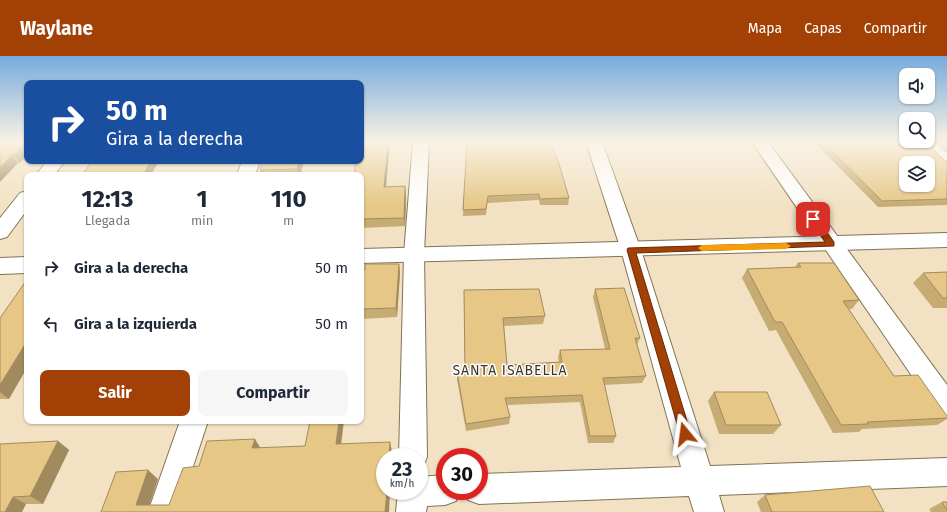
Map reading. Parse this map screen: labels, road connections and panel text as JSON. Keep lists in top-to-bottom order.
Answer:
{
  "districts": ["SANTA ISABELLA"],
  "page": {
    "header": "Waylane",
    "nav": ["Mapa", "Capas", "Compartir"],
    "turn": ["50 m", "Gira a la derecha"],
    "eta": [
      "12:13",
      "Llegada",
      "1",
      "min",
      "110",
      "m"
    ],
    "list": [
      {
        "name": "Gira a la derecha",
        "value": "50 m"
      },
      {
        "name": "Gira a la izquierda",
        "value": "50 m"
      }
    ],
    "buttons": ["Salir", "Compartir"],
    "speed": "23 km/h",
    "limit": "30"
  }
}
